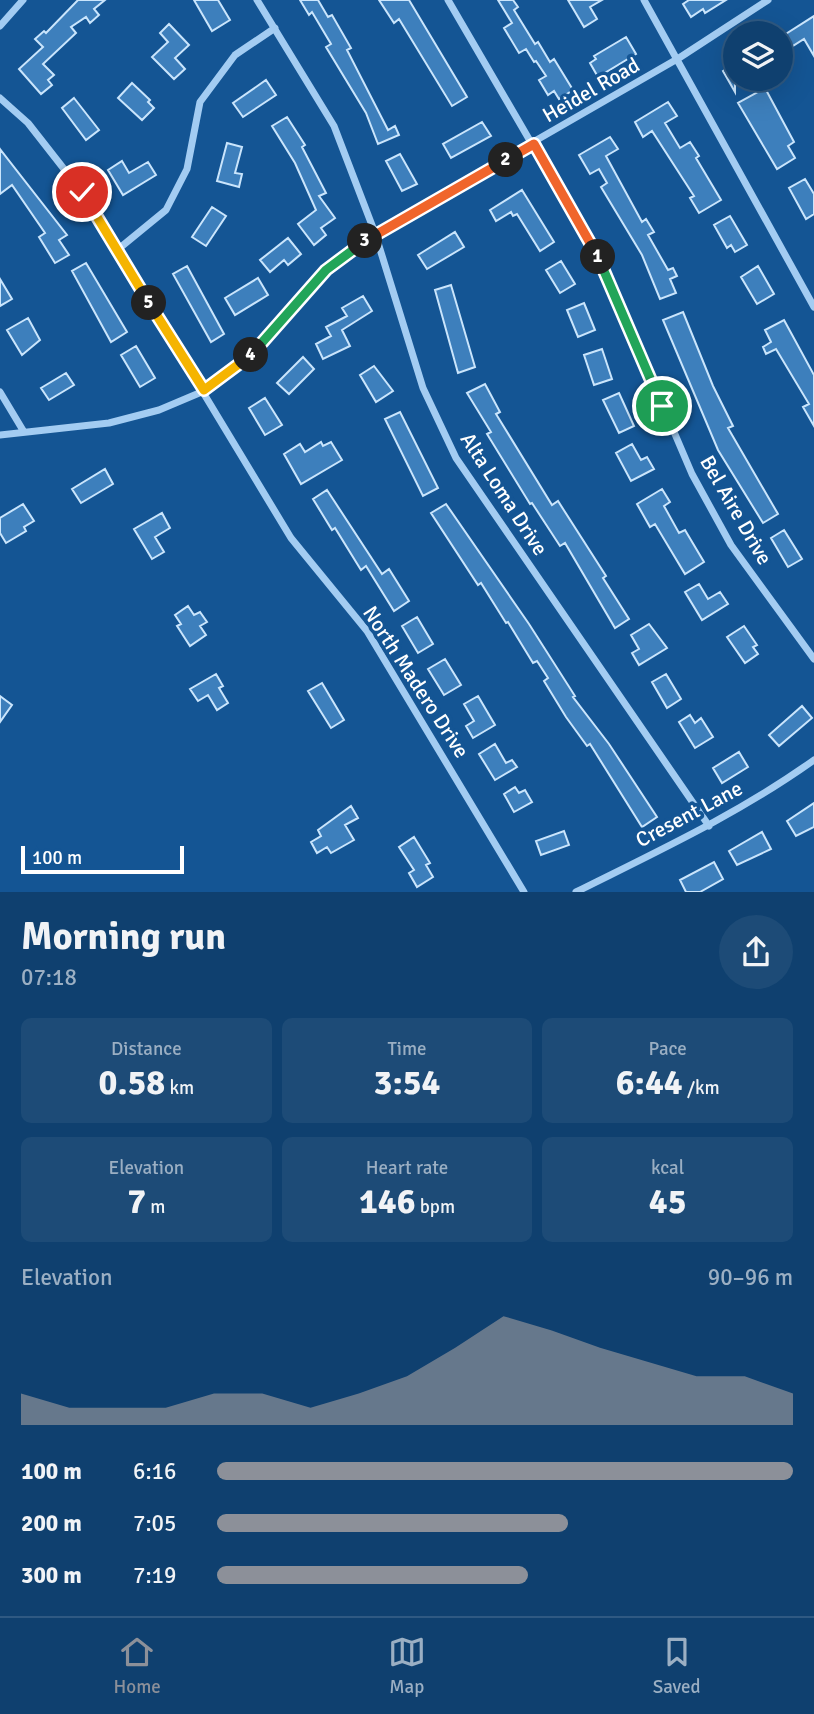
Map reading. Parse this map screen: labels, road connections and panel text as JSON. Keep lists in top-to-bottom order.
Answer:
{
  "streets": {
    "street": [
      "Heidel Road",
      "Alta Loma Drive",
      "Bel Aire Drive",
      "North Madero Drive",
      "Cresent Lane"
    ]
  },
  "crossings": [
    ["Heidel Road", "Alta Loma Drive"],
    ["Heidel Road", "Bel Aire Drive"],
    ["Heidel Road", "North Madero Drive"],
    ["Alta Loma Drive", "Cresent Lane"]
  ],
  "scale_bar": "100 m",
  "page": {
    "pins": [
      "2",
      "3",
      "1",
      "5",
      "4"
    ],
    "scale": "100 m",
    "heading": ["Morning run", "07:18"],
    "stats": [
      ["Distance", "0.58 km"],
      ["Time", "3:54"],
      ["Pace", "6:44 /km"],
      ["Elevation", "7 m"],
      ["Heart rate", "146 bpm"],
      ["kcal", "45"]
    ],
    "chart": ["Elevation", "90–96 m"],
    "list": [
      {
        "name": "100 m",
        "note": "6:16"
      },
      {
        "name": "200 m",
        "note": "7:05"
      },
      {
        "name": "300 m",
        "note": "7:19"
      }
    ],
    "tabs": ["Home", "Map", "Saved"]
  }
}
